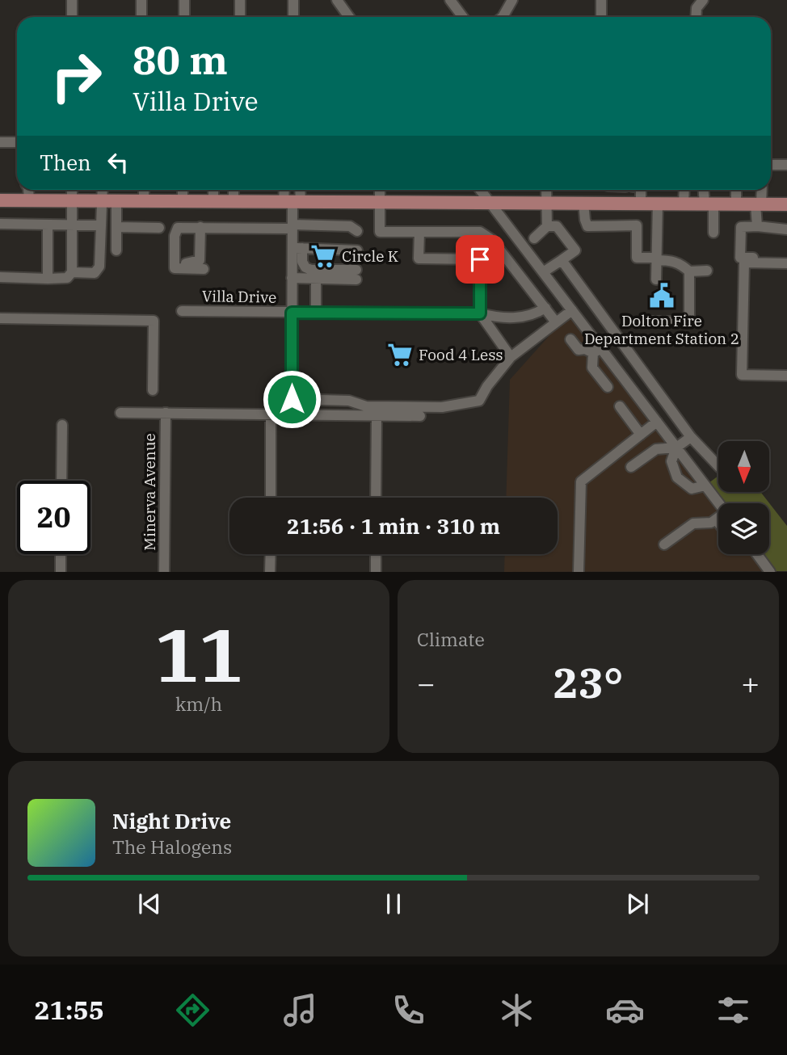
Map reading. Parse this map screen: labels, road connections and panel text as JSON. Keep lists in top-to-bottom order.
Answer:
{
  "streets": {
    "street": ["Villa Drive", "Minerva Avenue"]
  },
  "places": {
    "supermarket": ["Circle K", "Food 4 Less"],
    "public building": ["Dolton Fire Department Station 2"]
  },
  "north": "bottom",
  "page": {
    "turn": ["80 m", "Villa Drive"],
    "then": "Then",
    "limit": "20",
    "trip": "21:56 · 1 min · 310 m",
    "tile": [
      ["11", "km/h"],
      "Climate"
    ],
    "heat": ["−", "23°", "+"],
    "song": ["Night Drive", "The Halogens"],
    "tabs": "21:55"
  }
}
